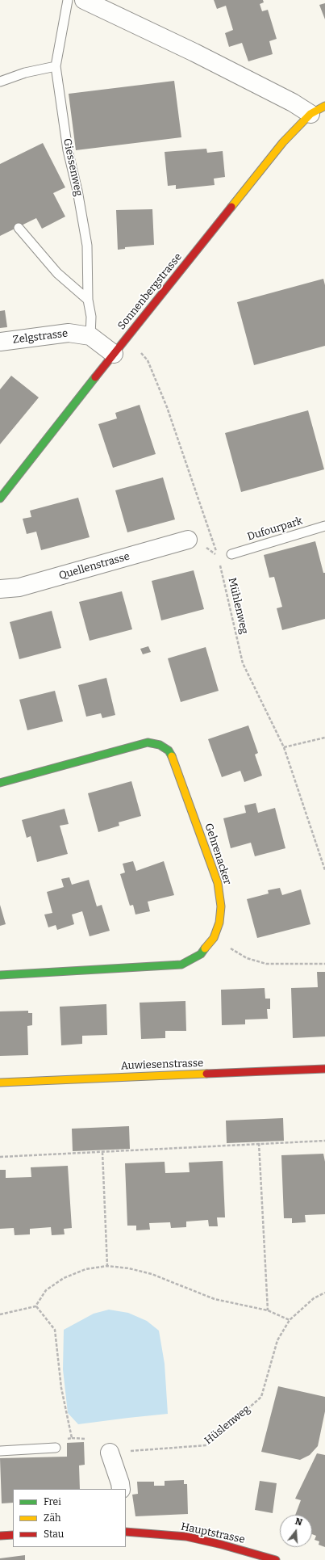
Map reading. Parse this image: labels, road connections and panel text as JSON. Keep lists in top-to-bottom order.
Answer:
{
  "streets": {
    "street": [
      "Sonnenbergstrasse",
      "Zelgstrasse",
      "Quellenstrasse",
      "Gehrenacker",
      "Auwiesenstrasse",
      "Hauptstrasse"
    ],
    "lane": ["Giessenweg", "Dufourpark"],
    "path": ["Mühlenweg", "Hüslenweg"]
  },
  "crossings": [
    ["Giessenweg", "Zelgstrasse"],
    ["Sonnenbergstrasse", "Zelgstrasse"]
  ],
  "legend": ["Frei", "Zäh", "Stau"],
  "north": "top"
}
